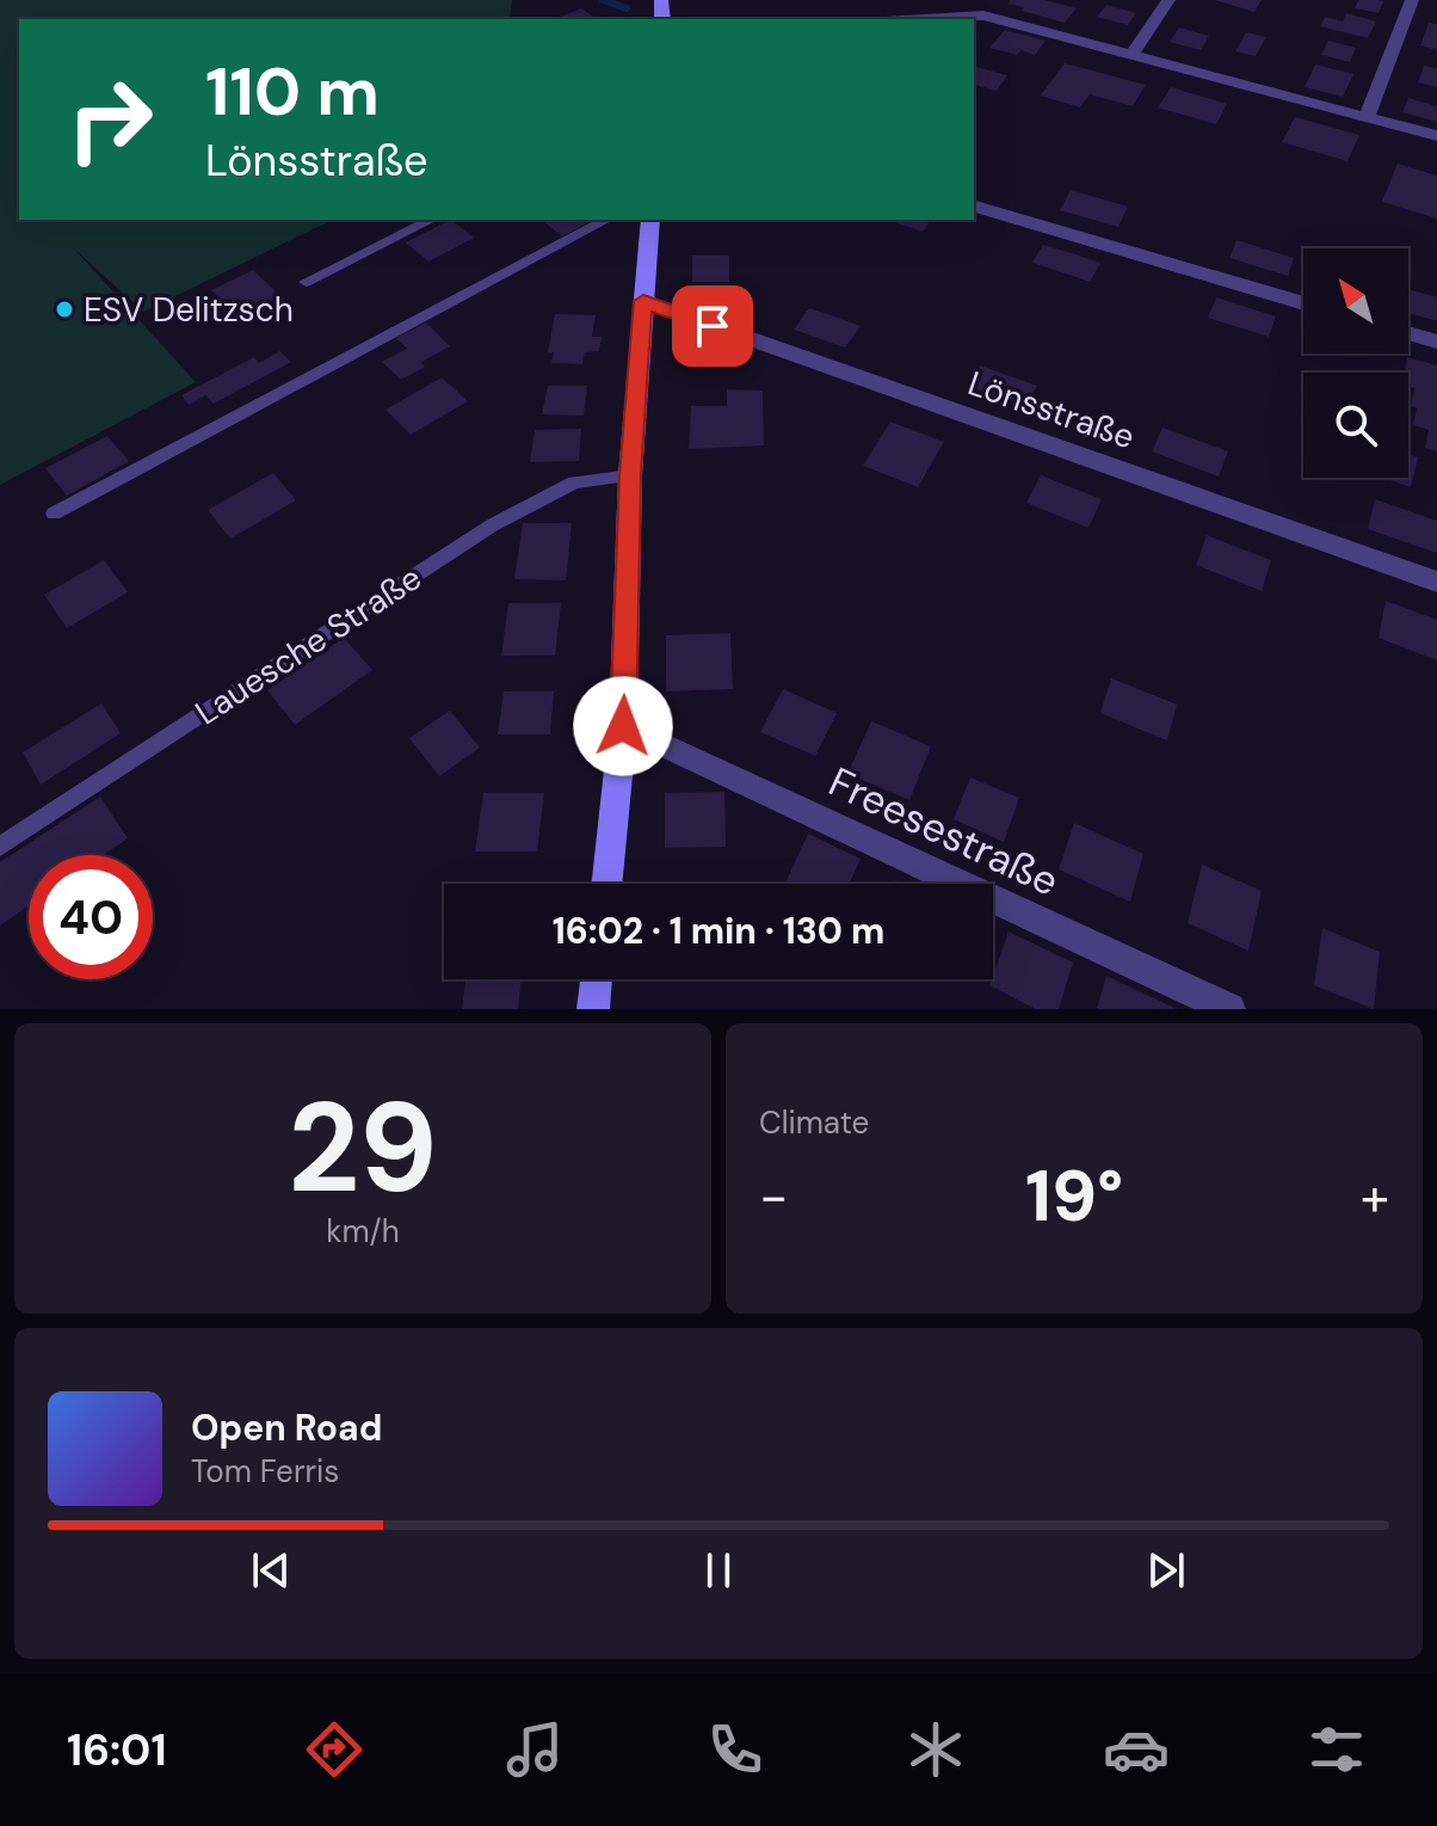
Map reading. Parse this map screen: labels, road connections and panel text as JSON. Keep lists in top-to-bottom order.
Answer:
{
  "streets": {
    "street": ["Lönsstraße", "Freesestraße"],
    "lane": ["Lauesche Straße"]
  },
  "places": ["ESV Delitzsch"],
  "north": "top left",
  "page": {
    "turn": ["110 m", "Lönsstraße"],
    "limit": "40",
    "trip": "16:02 · 1 min · 130 m",
    "tile": [
      ["29", "km/h"],
      "Climate"
    ],
    "heat": ["−", "19°", "+"],
    "song": ["Open Road", "Tom Ferris"],
    "tabs": "16:01"
  }
}
